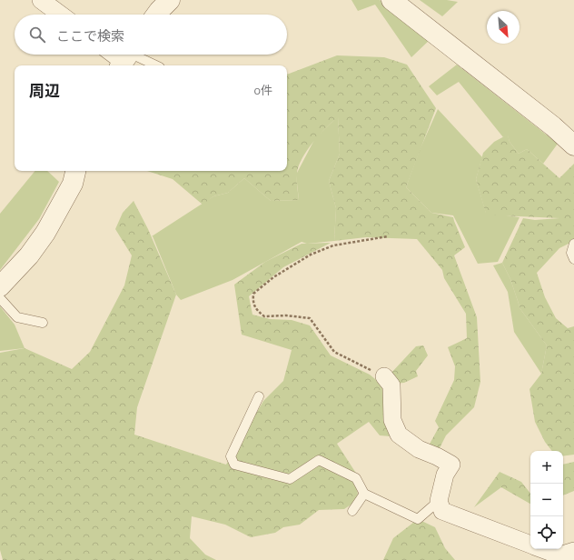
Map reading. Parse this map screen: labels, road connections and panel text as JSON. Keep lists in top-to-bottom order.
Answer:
{
  "north": "bottom right",
  "page": {
    "search": "ここで検索",
    "heading": ["周辺", "0件"],
    "map_buttons": ["+", "−"]
  }
}
